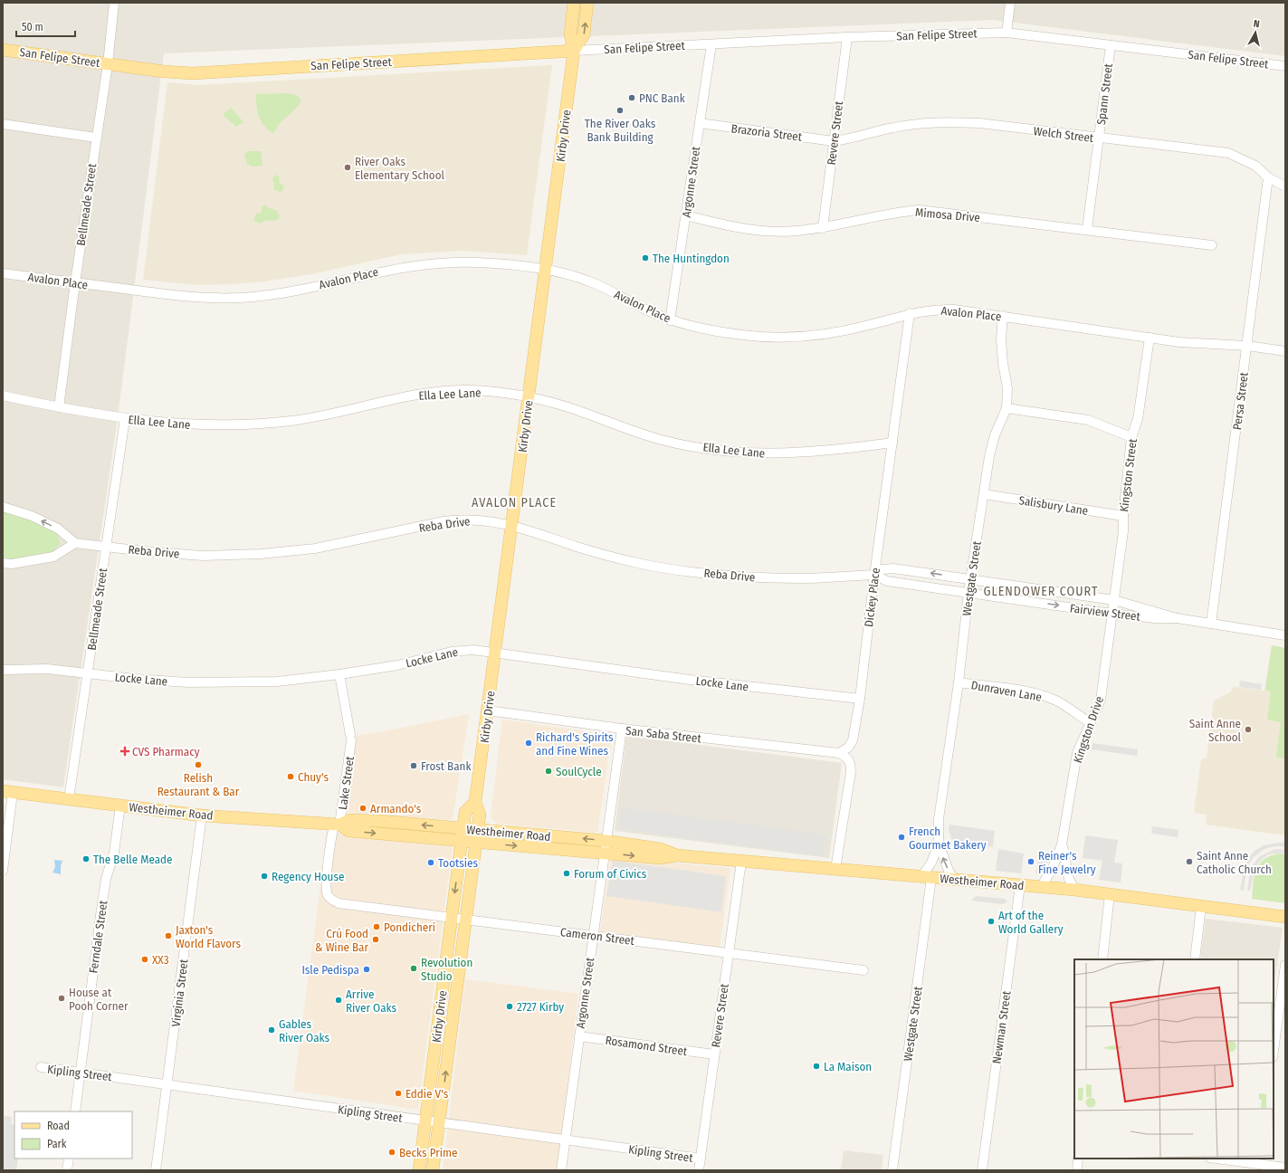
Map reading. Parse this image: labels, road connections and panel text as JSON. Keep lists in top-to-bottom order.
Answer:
{
  "streets": {
    "main road": ["San Felipe Street", "Kirby Drive", "Westheimer Road"],
    "street": [
      "Spann Street",
      "Brazoria Street",
      "Revere Street",
      "Welch Street",
      "Argonne Street",
      "Bellmeade Street",
      "Mimosa Drive",
      "Avalon Place",
      "Ella Lee Lane",
      "Persa Street",
      "Kingston Street",
      "Salisbury Lane",
      "Reba Drive",
      "Westgate Street",
      "Dickey Place",
      "Fairview Street",
      "Locke Lane",
      "Dunraven Lane",
      "Kingston Drive",
      "San Saba Street",
      "Lake Street",
      "Cameron Street",
      "Ferndale Street",
      "Virginia Street",
      "Newman Street",
      "Rosamond Street",
      "Kipling Street"
    ]
  },
  "crossings": [
    ["San Felipe Street", "Spann Street"],
    ["San Felipe Street", "Revere Street"],
    ["San Felipe Street", "Kirby Drive"],
    ["San Felipe Street", "Argonne Street"],
    ["San Felipe Street", "Bellmeade Street"],
    ["Spann Street", "Welch Street"],
    ["Spann Street", "Mimosa Drive"],
    ["Brazoria Street", "Revere Street"],
    ["Brazoria Street", "Welch Street"],
    ["Brazoria Street", "Argonne Street"],
    ["Revere Street", "Welch Street"],
    ["Revere Street", "Mimosa Drive"],
    ["Revere Street", "Westheimer Road"],
    ["Revere Street", "Cameron Street"],
    ["Revere Street", "Rosamond Street"],
    ["Revere Street", "Kipling Street"],
    ["Welch Street", "Persa Street"],
    ["Kirby Drive", "Avalon Place"],
    ["Kirby Drive", "Ella Lee Lane"],
    ["Kirby Drive", "Reba Drive"],
    ["Kirby Drive", "Locke Lane"],
    ["Kirby Drive", "San Saba Street"],
    ["Kirby Drive", "Westheimer Road"],
    ["Kirby Drive", "Cameron Street"],
    ["Kirby Drive", "Kipling Street"],
    ["Argonne Street", "Mimosa Drive"],
    ["Argonne Street", "Avalon Place"],
    ["Argonne Street", "San Saba Street"],
    ["Argonne Street", "Westheimer Road"],
    ["Argonne Street", "Cameron Street"],
    ["Argonne Street", "Rosamond Street"],
    ["Argonne Street", "Kipling Street"],
    ["Bellmeade Street", "Avalon Place"],
    ["Bellmeade Street", "Ella Lee Lane"],
    ["Bellmeade Street", "Reba Drive"],
    ["Bellmeade Street", "Locke Lane"],
    ["Bellmeade Street", "Westheimer Road"],
    ["Avalon Place", "Persa Street"],
    ["Avalon Place", "Kingston Street"],
    ["Avalon Place", "Westgate Street"],
    ["Avalon Place", "Dickey Place"],
    ["Ella Lee Lane", "Dickey Place"],
    ["Persa Street", "Fairview Street"],
    ["Kingston Street", "Salisbury Lane"],
    ["Kingston Street", "Fairview Street"],
    ["Kingston Street", "Kingston Drive"],
    ["Salisbury Lane", "Westgate Street"],
    ["Reba Drive", "Westgate Street"],
    ["Reba Drive", "Dickey Place"],
    ["Reba Drive", "Fairview Street"],
    ["Westgate Street", "Fairview Street"],
    ["Westgate Street", "Dunraven Lane"],
    ["Westgate Street", "Westheimer Road"],
    ["Dickey Place", "Locke Lane"],
    ["Dickey Place", "San Saba Street"],
    ["Fairview Street", "Kingston Drive"],
    ["Locke Lane", "Lake Street"],
    ["Dunraven Lane", "Kingston Drive"],
    ["Kingston Drive", "Westheimer Road"],
    ["Lake Street", "Westheimer Road"],
    ["Lake Street", "Cameron Street"],
    ["Westheimer Road", "Ferndale Street"],
    ["Westheimer Road", "Virginia Street"],
    ["Westheimer Road", "Newman Street"],
    ["Ferndale Street", "Kipling Street"],
    ["Virginia Street", "Kipling Street"]
  ],
  "districts": ["AVALON PLACE", "GLENDOWER COURT"],
  "places": {
    "other": [
      "PNC Bank",
      "The River Oaks Bank Building",
      "River Oaks Elementary School",
      "The Huntingdon",
      "Saint Anne School",
      "Richard's Spirits and Fine Wines",
      "Relish Restaurant & Bar",
      "Frost Bank",
      "SoulCycle",
      "Chuy's",
      "Armando's",
      "French Gourmet Bakery",
      "The Belle Meade",
      "Reiner's Fine Jewelry",
      "Saint Anne Catholic Church",
      "Tootsies",
      "Forum of Civics",
      "Regency House",
      "Art of the World Gallery",
      "Pondicheri",
      "Jaxton's World Flavors",
      "Crú Food & Wine Bar",
      "XX3",
      "Revolution Studio",
      "Isle Pedispa",
      "House at Pooh Corner",
      "Arrive River Oaks",
      "2727 Kirby",
      "Gables River Oaks",
      "La Maison",
      "Eddie V's",
      "Becks Prime"
    ],
    "health": ["CVS Pharmacy"]
  },
  "legend": ["Road", "Park"],
  "scale_bar": "50 m",
  "north": "top"
}
